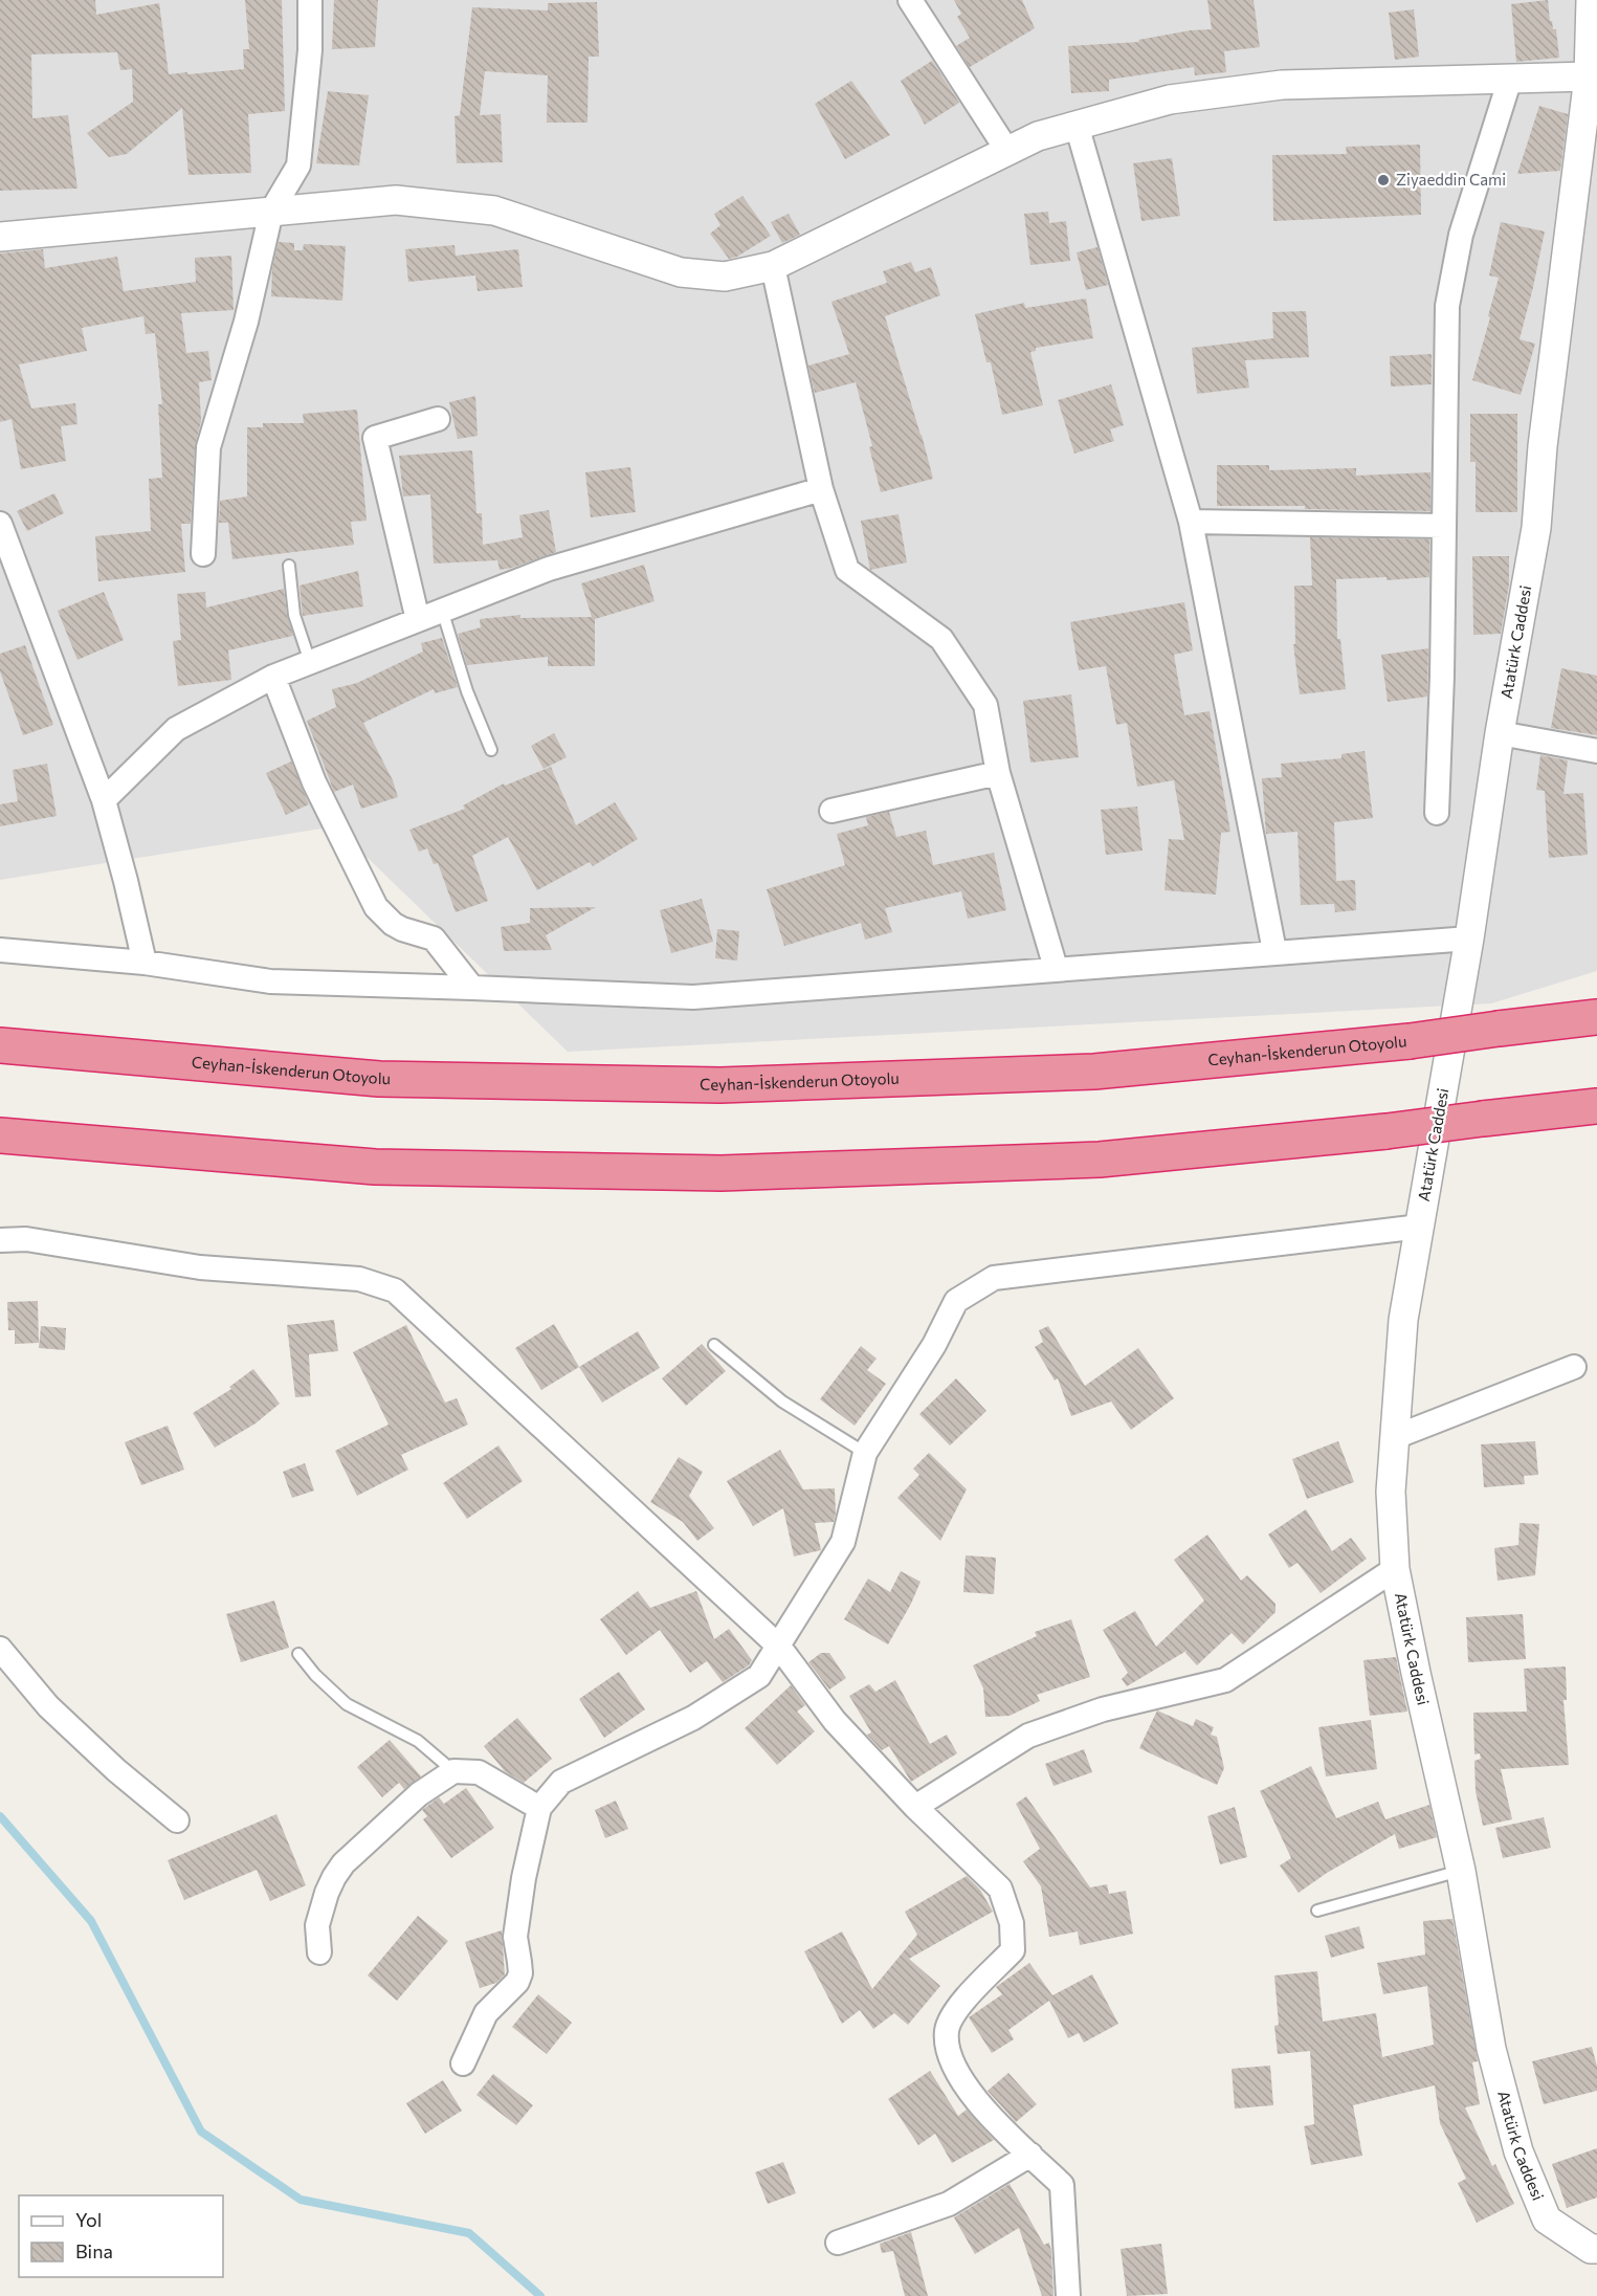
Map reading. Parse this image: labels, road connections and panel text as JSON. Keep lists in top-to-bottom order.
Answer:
{
  "streets": {
    "highway": ["Ceyhan-İskenderun Otoyolu"],
    "street": ["Atatürk Caddesi"]
  },
  "places": ["Ziyaeddin Cami"],
  "legend": ["Yol", "Bina"]
}
